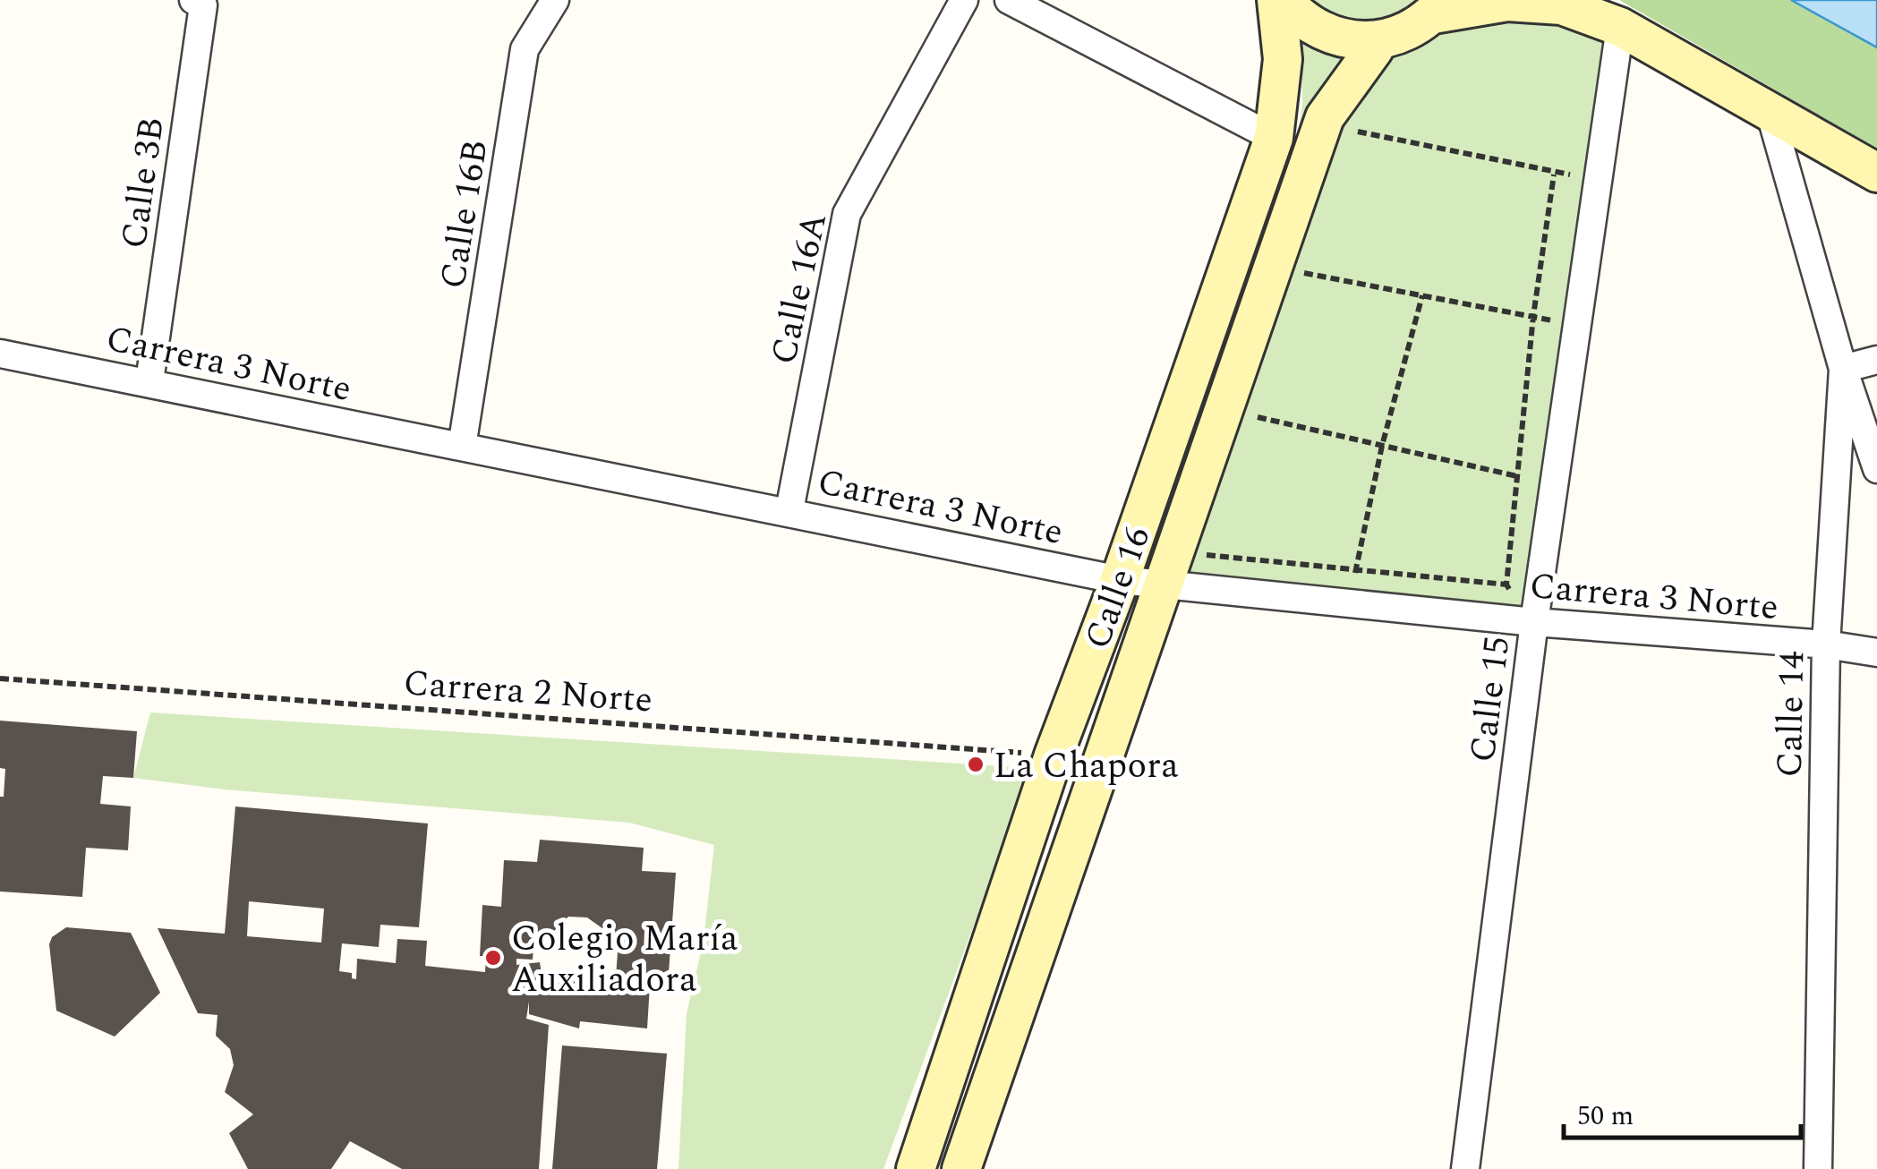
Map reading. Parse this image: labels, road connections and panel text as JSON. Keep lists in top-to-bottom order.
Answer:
{
  "streets": {
    "main road": ["Calle 16"],
    "street": [
      "Calle 3B",
      "Calle 16B",
      "Calle 16A",
      "Carrera 3 Norte",
      "Calle 15",
      "Calle 14"
    ],
    "path": ["Carrera 2 Norte"]
  },
  "crossings": [
    ["Calle 3B", "Carrera 3 Norte"],
    ["Calle 16B", "Carrera 3 Norte"],
    ["Calle 16A", "Carrera 3 Norte"],
    ["Carrera 3 Norte", "Calle 16"],
    ["Carrera 3 Norte", "Calle 15"],
    ["Carrera 3 Norte", "Calle 14"],
    ["Calle 16", "Carrera 2 Norte"]
  ],
  "places": ["La Chapora", "Colegio María Auxiliadora"],
  "scale_bar": "50 m"
}
